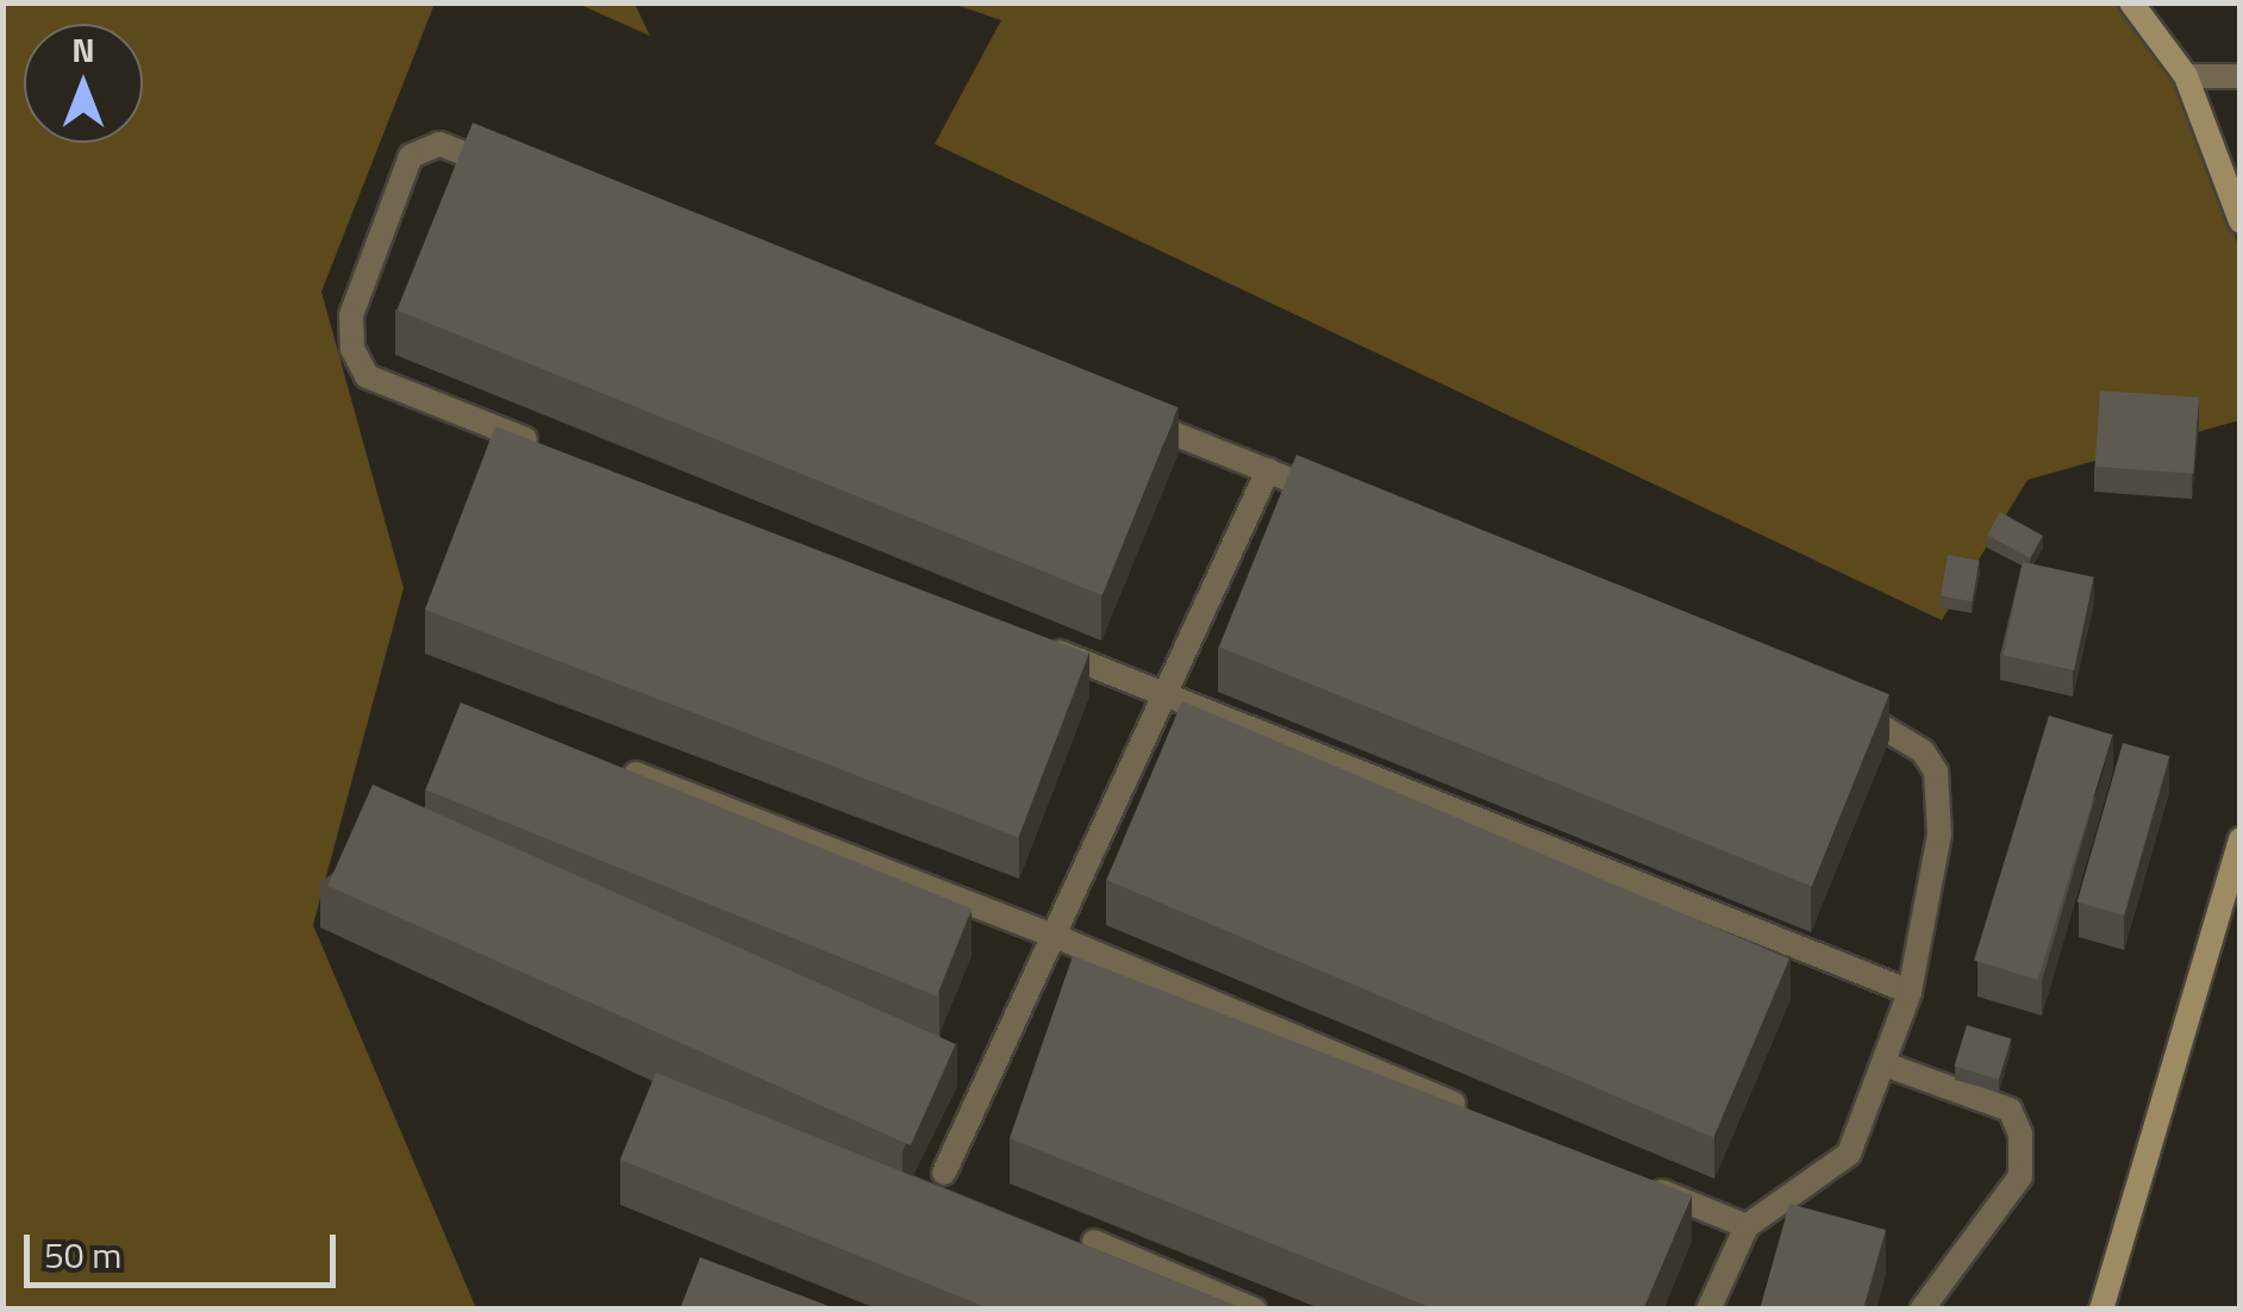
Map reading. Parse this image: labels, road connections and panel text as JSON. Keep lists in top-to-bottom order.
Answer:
{
  "scale_bar": "50 m",
  "north": "top"
}
